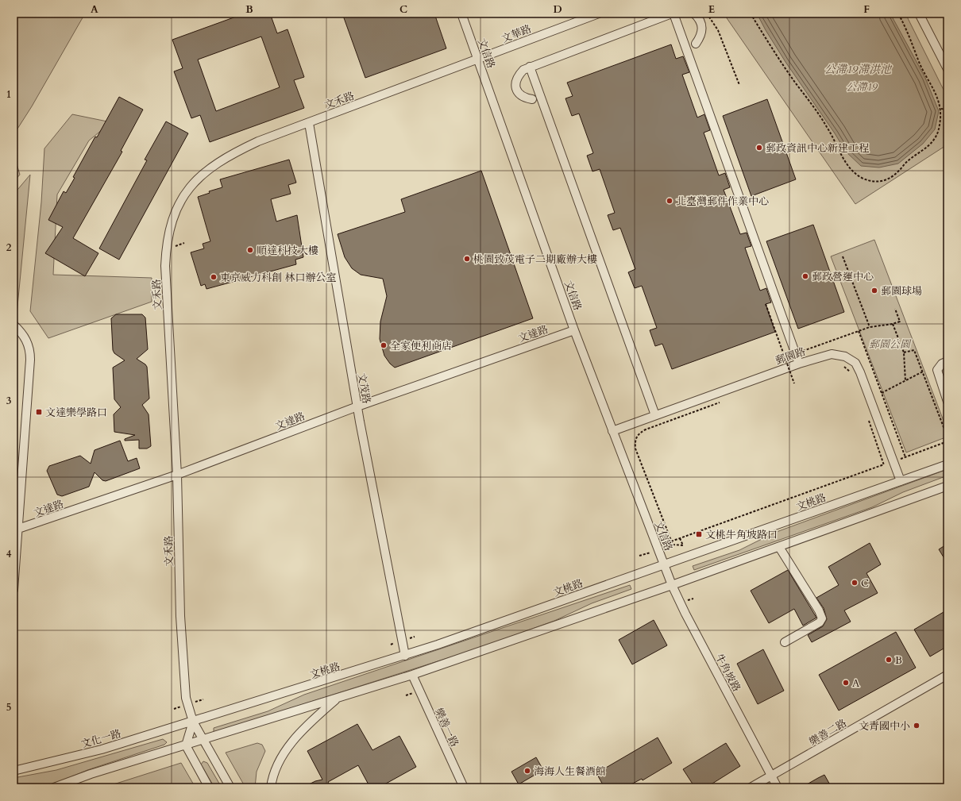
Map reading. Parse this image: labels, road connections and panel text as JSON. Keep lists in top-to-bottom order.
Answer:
{
  "streets": {
    "street": [
      "文華路",
      "文信路",
      "文禾路",
      "文達路",
      "郵園路",
      "文茂路",
      "文桃路",
      "牛角坡路",
      "樂善一路",
      "樂善二路",
      "文化一路"
    ]
  },
  "crossings": [
    ["文華路", "文信路"],
    ["文華路", "文禾路"],
    ["文信路", "文禾路"],
    ["文信路", "文達路"],
    ["文信路", "郵園路"],
    ["文信路", "文桃路"],
    ["文信路", "牛角坡路"],
    ["文禾路", "文達路"],
    ["文禾路", "文茂路"],
    ["文禾路", "文桃路"],
    ["文禾路", "文化一路"],
    ["文達路", "文茂路"],
    ["郵園路", "文桃路"],
    ["文茂路", "文桃路"],
    ["文桃路", "牛角坡路"],
    ["文桃路", "文化一路"],
    ["牛角坡路", "樂善二路"]
  ],
  "water": ["公滯19滯洪池"],
  "parks": ["公滯19", "郵園公園"],
  "places": {
    "other": [
      "郵政資訊中心新建工程",
      "北臺灣郵件作業中心",
      "順達科技大樓",
      "桃園致茂電子二期廠辦大樓",
      "郵政營運中心",
      "東京威力科創 林口辦公室",
      "郵園球場",
      "全家便利商店",
      "C",
      "B",
      "A",
      "文青國中小",
      "海海人生餐酒館"
    ],
    "transit": ["文達樂學路口", "文桃牛角坡路口"]
  },
  "grid": {
    "columns": [
      "A",
      "B",
      "C",
      "D",
      "E",
      "F"
    ],
    "rows": [
      "1",
      "2",
      "3",
      "4",
      "5"
    ]
  }
}
